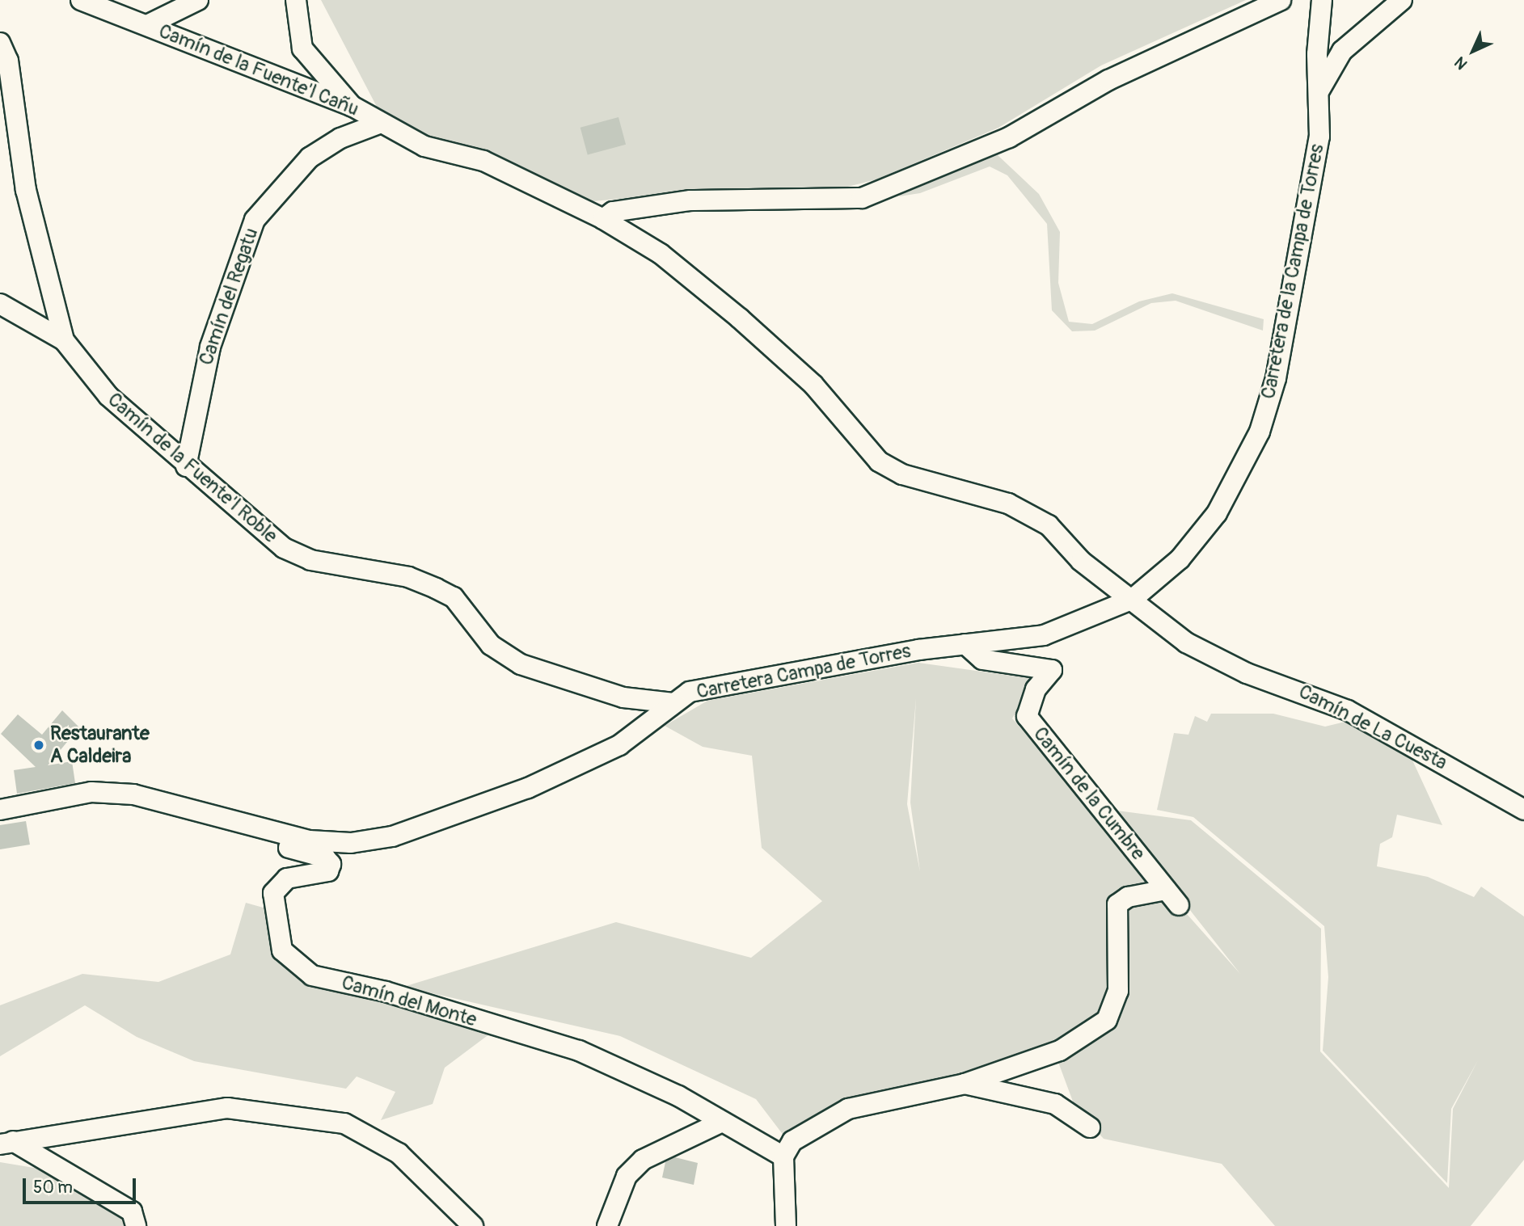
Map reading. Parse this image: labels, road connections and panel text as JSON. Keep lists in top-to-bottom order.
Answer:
{
  "streets": {
    "street": [
      "Camín de la Fuente'l Cañu",
      "Carretera de la Campa de Torres",
      "Camín del Regatu",
      "Camín de la Fuente'l Roble",
      "Carretera Campa de Torres",
      "Camín de La Cuesta",
      "Camín de la Cumbre",
      "Camín del Monte"
    ]
  },
  "crossings": [
    ["Camín de la Fuente'l Cañu", "Carretera de la Campa de Torres"],
    ["Camín de la Fuente'l Cañu", "Camín del Regatu"],
    ["Camín de la Fuente'l Cañu", "Carretera Campa de Torres"],
    ["Camín de la Fuente'l Cañu", "Camín de La Cuesta"],
    ["Carretera de la Campa de Torres", "Carretera Campa de Torres"],
    ["Carretera de la Campa de Torres", "Camín de La Cuesta"],
    ["Camín del Regatu", "Camín de la Fuente'l Roble"],
    ["Camín de la Fuente'l Roble", "Carretera Campa de Torres"],
    ["Carretera Campa de Torres", "Camín de La Cuesta"],
    ["Carretera Campa de Torres", "Camín de la Cumbre"],
    ["Carretera Campa de Torres", "Camín del Monte"]
  ],
  "places": ["Restaurante A Caldeira"],
  "scale_bar": "50 m",
  "north": "bottom left"
}
